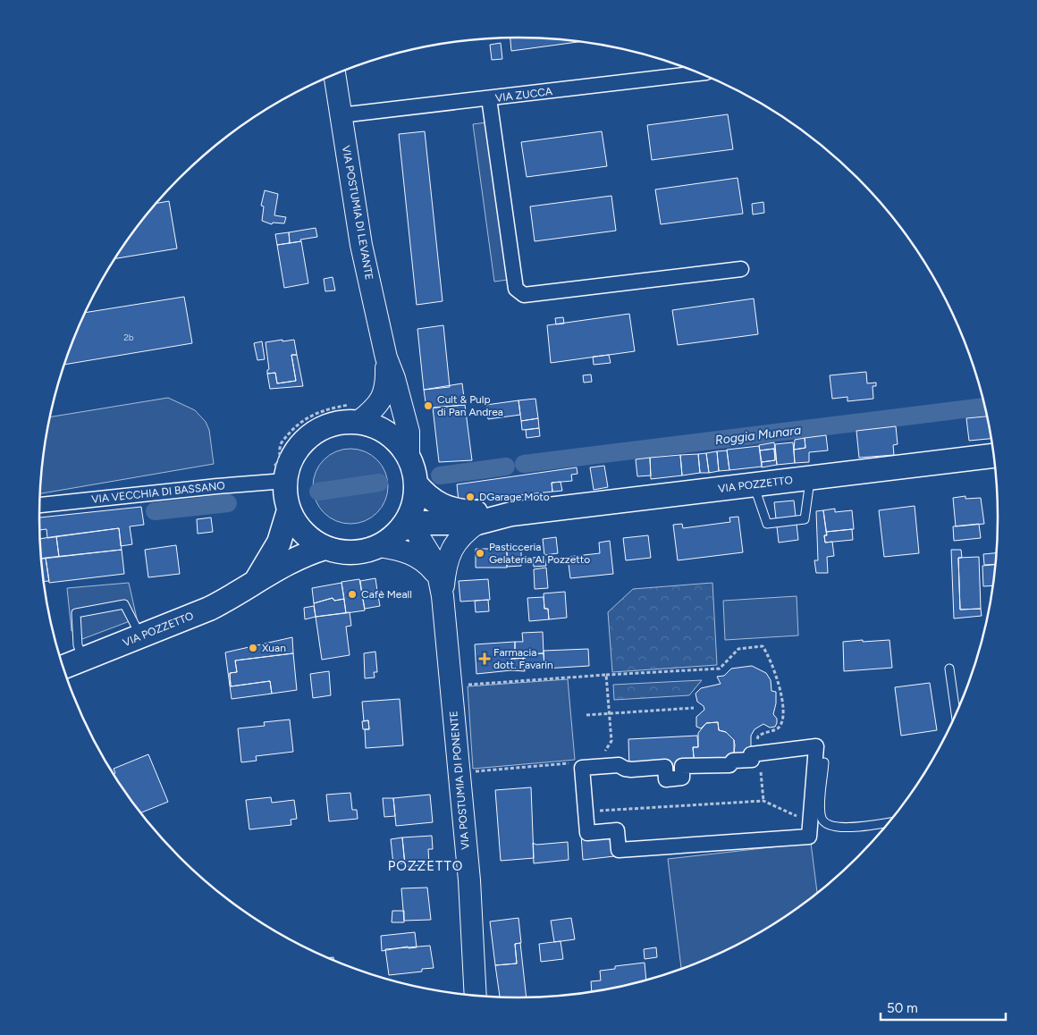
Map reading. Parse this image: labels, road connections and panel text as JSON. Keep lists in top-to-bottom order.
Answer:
{
  "streets": {
    "main road": ["VIA POSTUMIA DI LEVANTE", "VIA POZZETTO", "VIA POSTUMIA DI PONENTE"],
    "street": ["VIA ZUCCA", "VIA VECCHIA DI BASSANO"]
  },
  "crossings": [
    ["VIA ZUCCA", "VIA POSTUMIA DI LEVANTE"],
    ["VIA POSTUMIA DI LEVANTE", "VIA POZZETTO"],
    ["VIA POSTUMIA DI LEVANTE", "VIA VECCHIA DI BASSANO"],
    ["VIA POSTUMIA DI LEVANTE", "VIA POSTUMIA DI PONENTE"],
    ["VIA POZZETTO", "VIA VECCHIA DI BASSANO"],
    ["VIA POZZETTO", "VIA POSTUMIA DI PONENTE"],
    ["VIA VECCHIA DI BASSANO", "VIA POSTUMIA DI PONENTE"]
  ],
  "districts": ["POZZETTO"],
  "water": ["Roggia Munara"],
  "places": {
    "other": [
      "Cult & Pulp di Pan Andrea",
      "DGarage Moto",
      "Pasticceria Gelateria Al Pozzetto",
      "Cafè Meall",
      "Xuan"
    ],
    "health": ["Farmacia dott. Favarin"]
  },
  "house_numbers": ["2b"],
  "scale_bar": "50 m"
}
